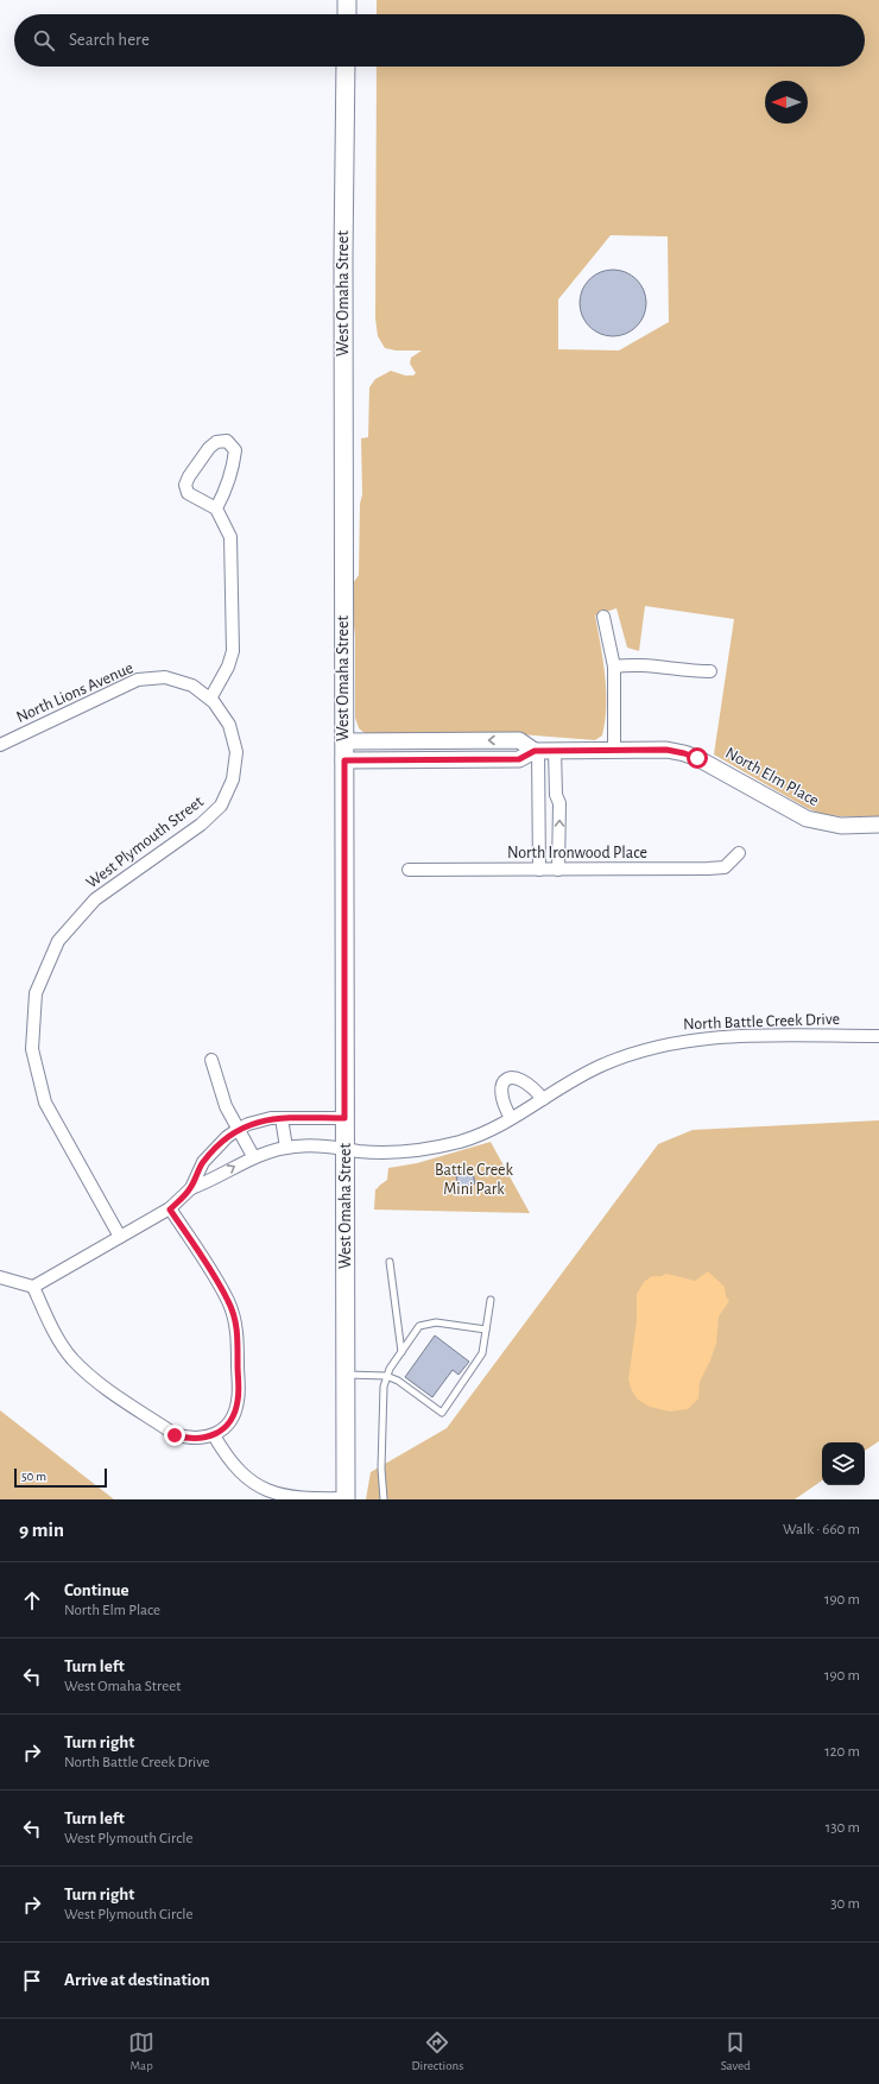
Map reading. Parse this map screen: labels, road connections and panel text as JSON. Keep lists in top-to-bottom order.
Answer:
{
  "streets": {
    "main road": ["West Omaha Street"],
    "street": [
      "North Lions Avenue",
      "North Elm Place",
      "West Plymouth Street",
      "North Ironwood Place",
      "North Battle Creek Drive"
    ]
  },
  "crossings": [
    ["West Omaha Street", "North Elm Place"],
    ["West Omaha Street", "North Battle Creek Drive"],
    ["North Lions Avenue", "West Plymouth Street"],
    ["West Plymouth Street", "North Battle Creek Drive"]
  ],
  "parks": ["Battle Creek Mini Park"],
  "scale_bar": "50 m",
  "north": "left",
  "page": {
    "search": "Search here",
    "scale": "50 m",
    "heading": ["9 min", "Walk · 660 m"],
    "list": [
      ["Continue", "North Elm Place", "190 m"],
      ["Turn left", "West Omaha Street", "190 m"],
      ["Turn right", "North Battle Creek Drive", "120 m"],
      ["Turn left", "West Plymouth Circle", "130 m"],
      ["Turn right", "West Plymouth Circle", "30 m"],
      "Arrive at destination"
    ],
    "nav": ["Map", "Directions", "Saved"]
  }
}
